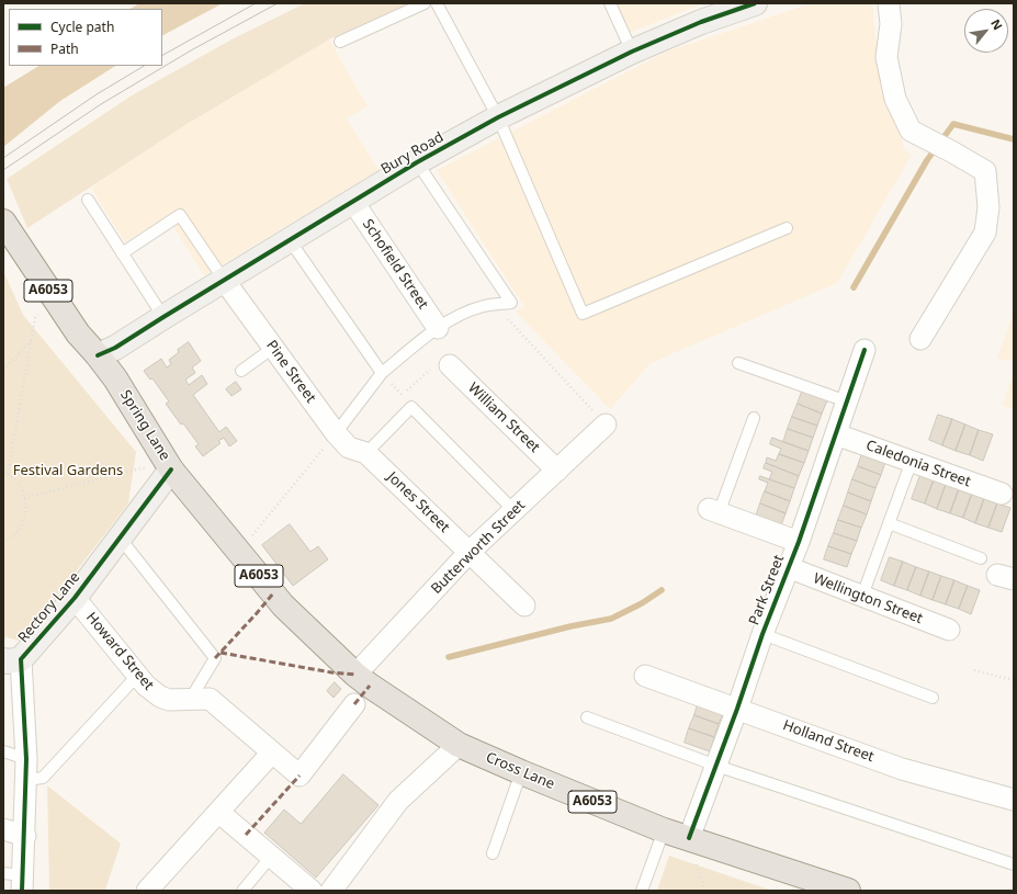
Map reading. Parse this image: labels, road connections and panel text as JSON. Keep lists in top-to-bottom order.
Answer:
{
  "streets": {
    "main road": ["A6053", "Spring Lane", "Cross Lane"],
    "street": [
      "Bury Road",
      "Schofield Street",
      "Pine Street",
      "William Street",
      "Caledonia Street",
      "Jones Street",
      "Butterworth Street",
      "Park Street",
      "Wellington Street",
      "Rectory Lane",
      "Howard Street",
      "Holland Street"
    ]
  },
  "crossings": [
    ["Bury Road", "Schofield Street"],
    ["Bury Road", "Pine Street"],
    ["Bury Road", "Spring Lane"],
    ["Pine Street", "Jones Street"],
    ["William Street", "Butterworth Street"],
    ["Spring Lane", "Butterworth Street"],
    ["Spring Lane", "Rectory Lane"],
    ["Spring Lane", "Cross Lane"],
    ["Caledonia Street", "Park Street"],
    ["Jones Street", "Butterworth Street"],
    ["Butterworth Street", "Cross Lane"],
    ["Park Street", "Wellington Street"],
    ["Park Street", "Holland Street"],
    ["Park Street", "Cross Lane"],
    ["Rectory Lane", "Howard Street"]
  ],
  "parks": ["Festival Gardens"],
  "legend": ["Cycle path", "Path"],
  "north": "top right"
}
